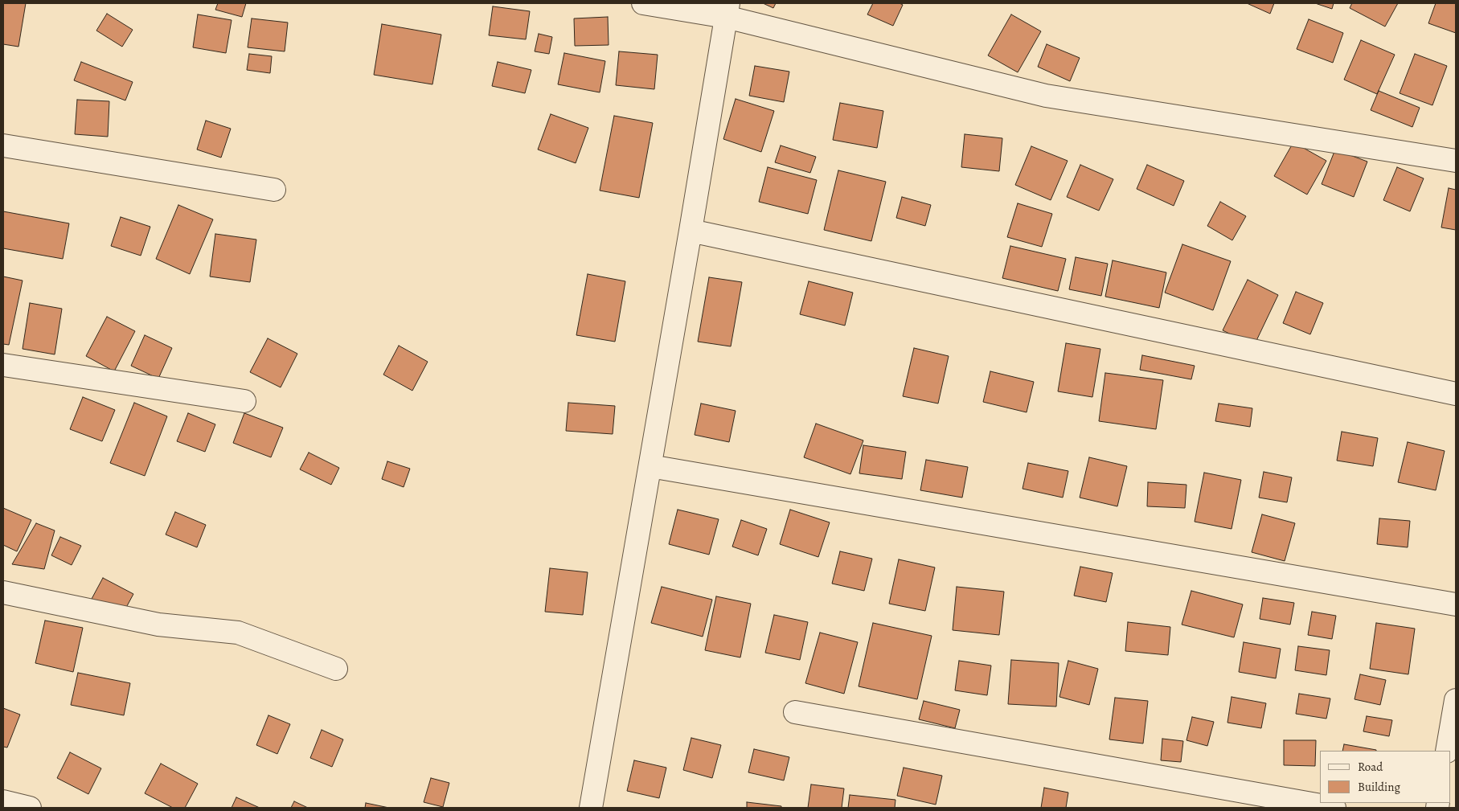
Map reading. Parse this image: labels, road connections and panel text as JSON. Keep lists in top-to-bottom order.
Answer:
{
  "legend": ["Road", "Building"]
}
